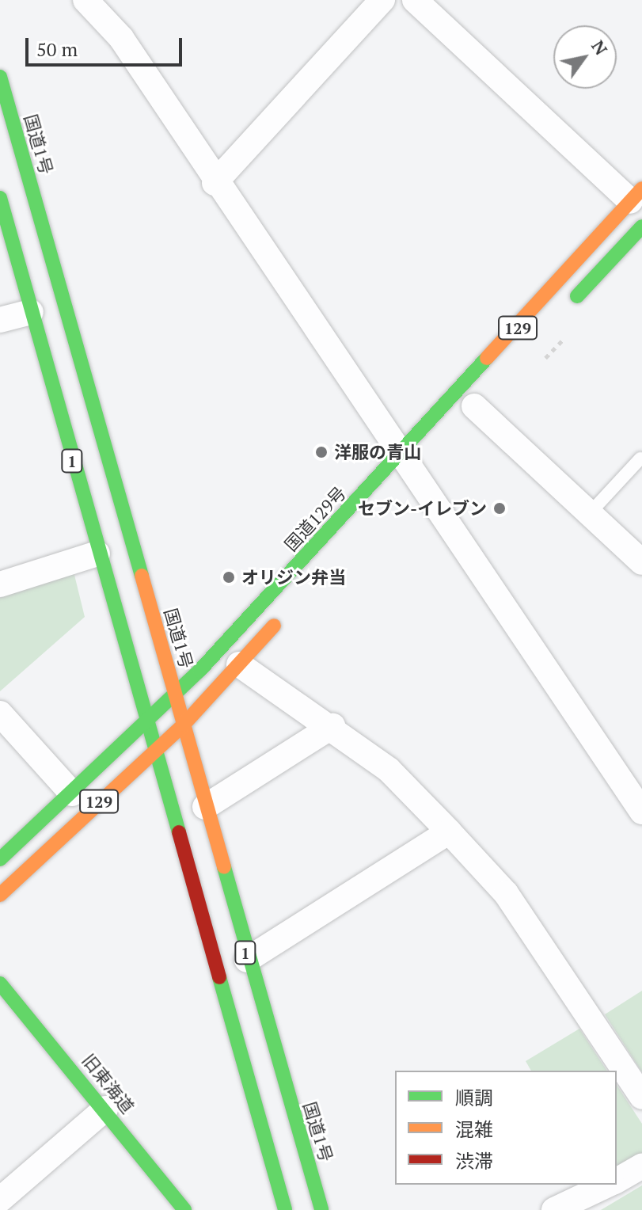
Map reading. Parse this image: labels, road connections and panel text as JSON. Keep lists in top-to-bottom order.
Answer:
{
  "streets": {
    "main road": [
      "国道1号",
      "129",
      "1",
      "国道129号",
      "旧東海道"
    ]
  },
  "crossings": [
    ["国道1号", "129"],
    ["国道1号", "国道129号"],
    ["129", "1"],
    ["1", "国道129号"]
  ],
  "places": ["洋服の青山", "セブン-イレブン", "オリジン弁当"],
  "legend": ["順調", "混雑", "渋滞"],
  "scale_bar": "50 m",
  "north": "top right"
}
